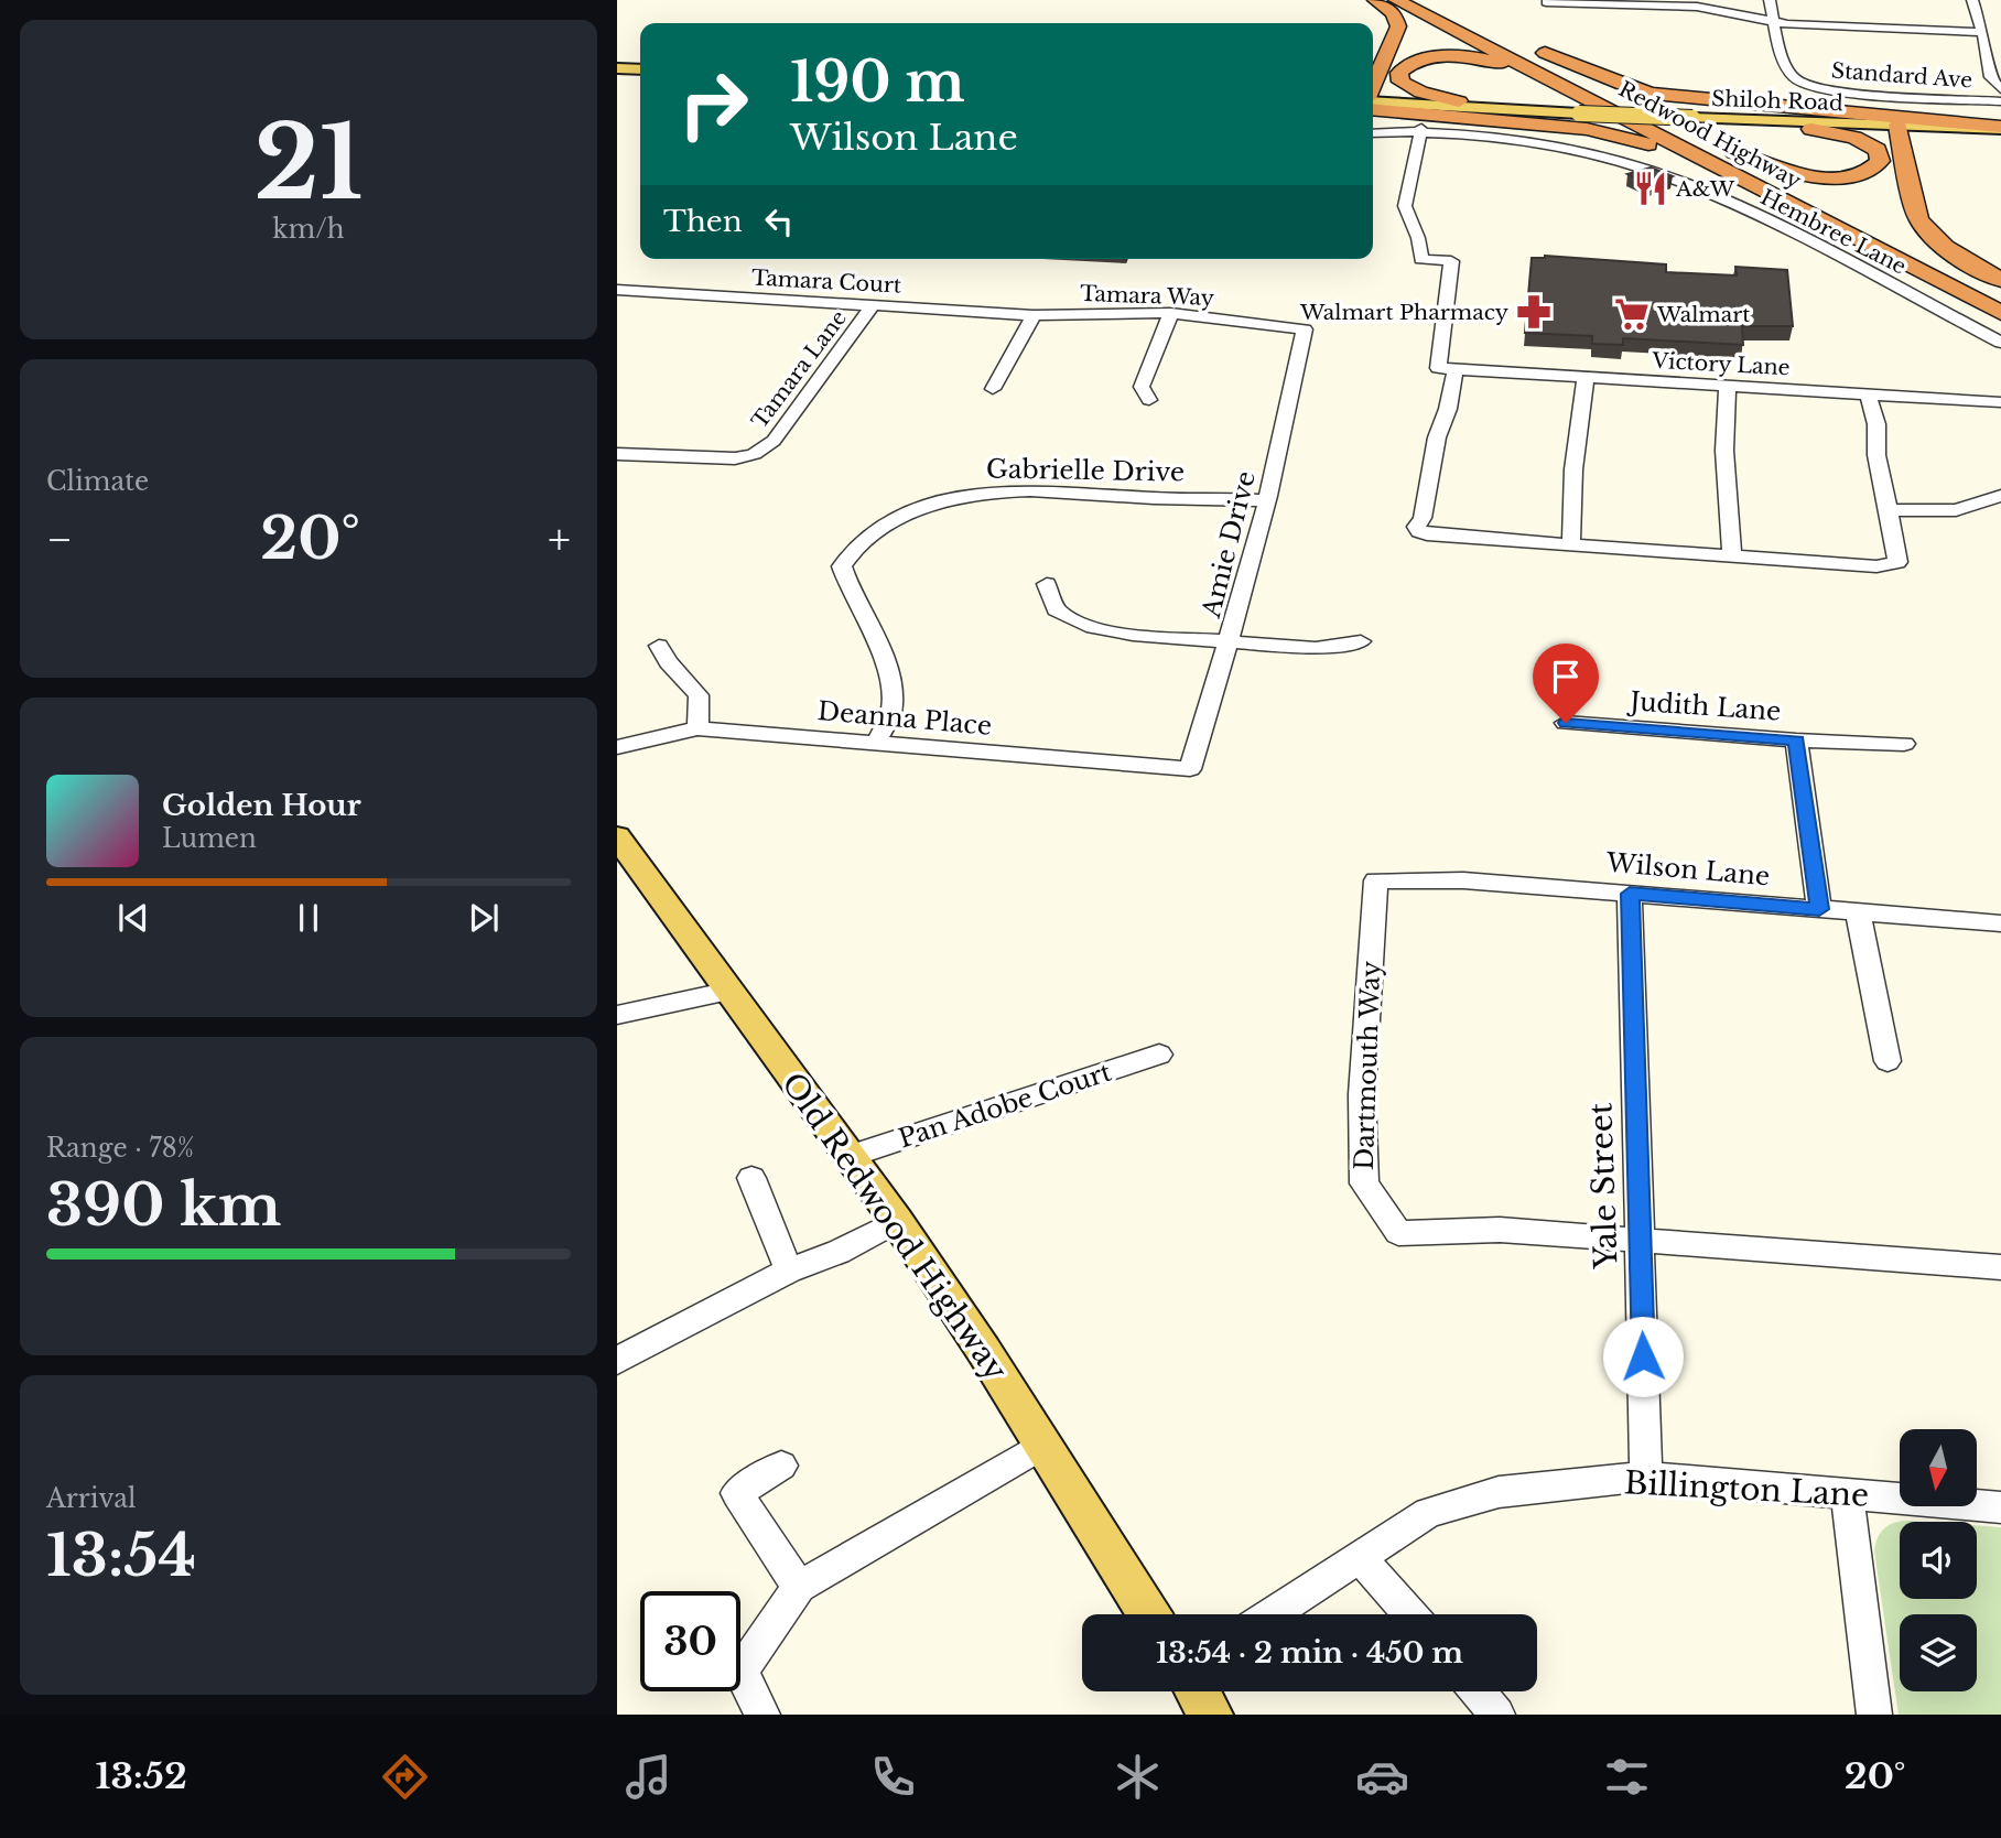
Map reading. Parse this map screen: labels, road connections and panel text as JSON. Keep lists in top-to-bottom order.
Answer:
{
  "streets": {
    "highway": ["Redwood Highway"],
    "main road": ["Shiloh Road", "Old Redwood Highway"],
    "street": [
      "Standard Ave",
      "Hembree Lane",
      "Tamara Court",
      "Tamara Way",
      "Victory Lane",
      "Tamara Lane",
      "Gabrielle Drive",
      "Amie Drive",
      "Judith Lane",
      "Deanna Place",
      "Wilson Lane",
      "Dartmouth Way",
      "Pan Adobe Court",
      "Yale Street",
      "Billington Lane"
    ]
  },
  "crossings": [
    ["Shiloh Road", "Redwood Highway"],
    ["Tamara Court", "Tamara Way"],
    ["Tamara Court", "Tamara Lane"],
    ["Tamara Way", "Amie Drive"],
    ["Gabrielle Drive", "Amie Drive"],
    ["Gabrielle Drive", "Deanna Place"],
    ["Amie Drive", "Deanna Place"],
    ["Wilson Lane", "Dartmouth Way"],
    ["Wilson Lane", "Yale Street"],
    ["Dartmouth Way", "Yale Street"],
    ["Pan Adobe Court", "Old Redwood Highway"],
    ["Yale Street", "Billington Lane"]
  ],
  "places": {
    "restaurant": ["A&W"],
    "pharmacy": ["Walmart Pharmacy"],
    "supermarket": ["Walmart"]
  },
  "north": "bottom",
  "page": {
    "tile": [
      ["21", "km/h"],
      "Climate",
      ["Range · 78%", "390 km"],
      ["Arrival", "13:54"]
    ],
    "turn": ["190 m", "Wilson Lane"],
    "then": "Then",
    "heat": ["−", "20°", "+"],
    "song": ["Golden Hour", "Lumen"],
    "limit": "30",
    "trip": "13:54 · 2 min · 450 m",
    "tabs": ["13:52", "20°"]
  }
}
